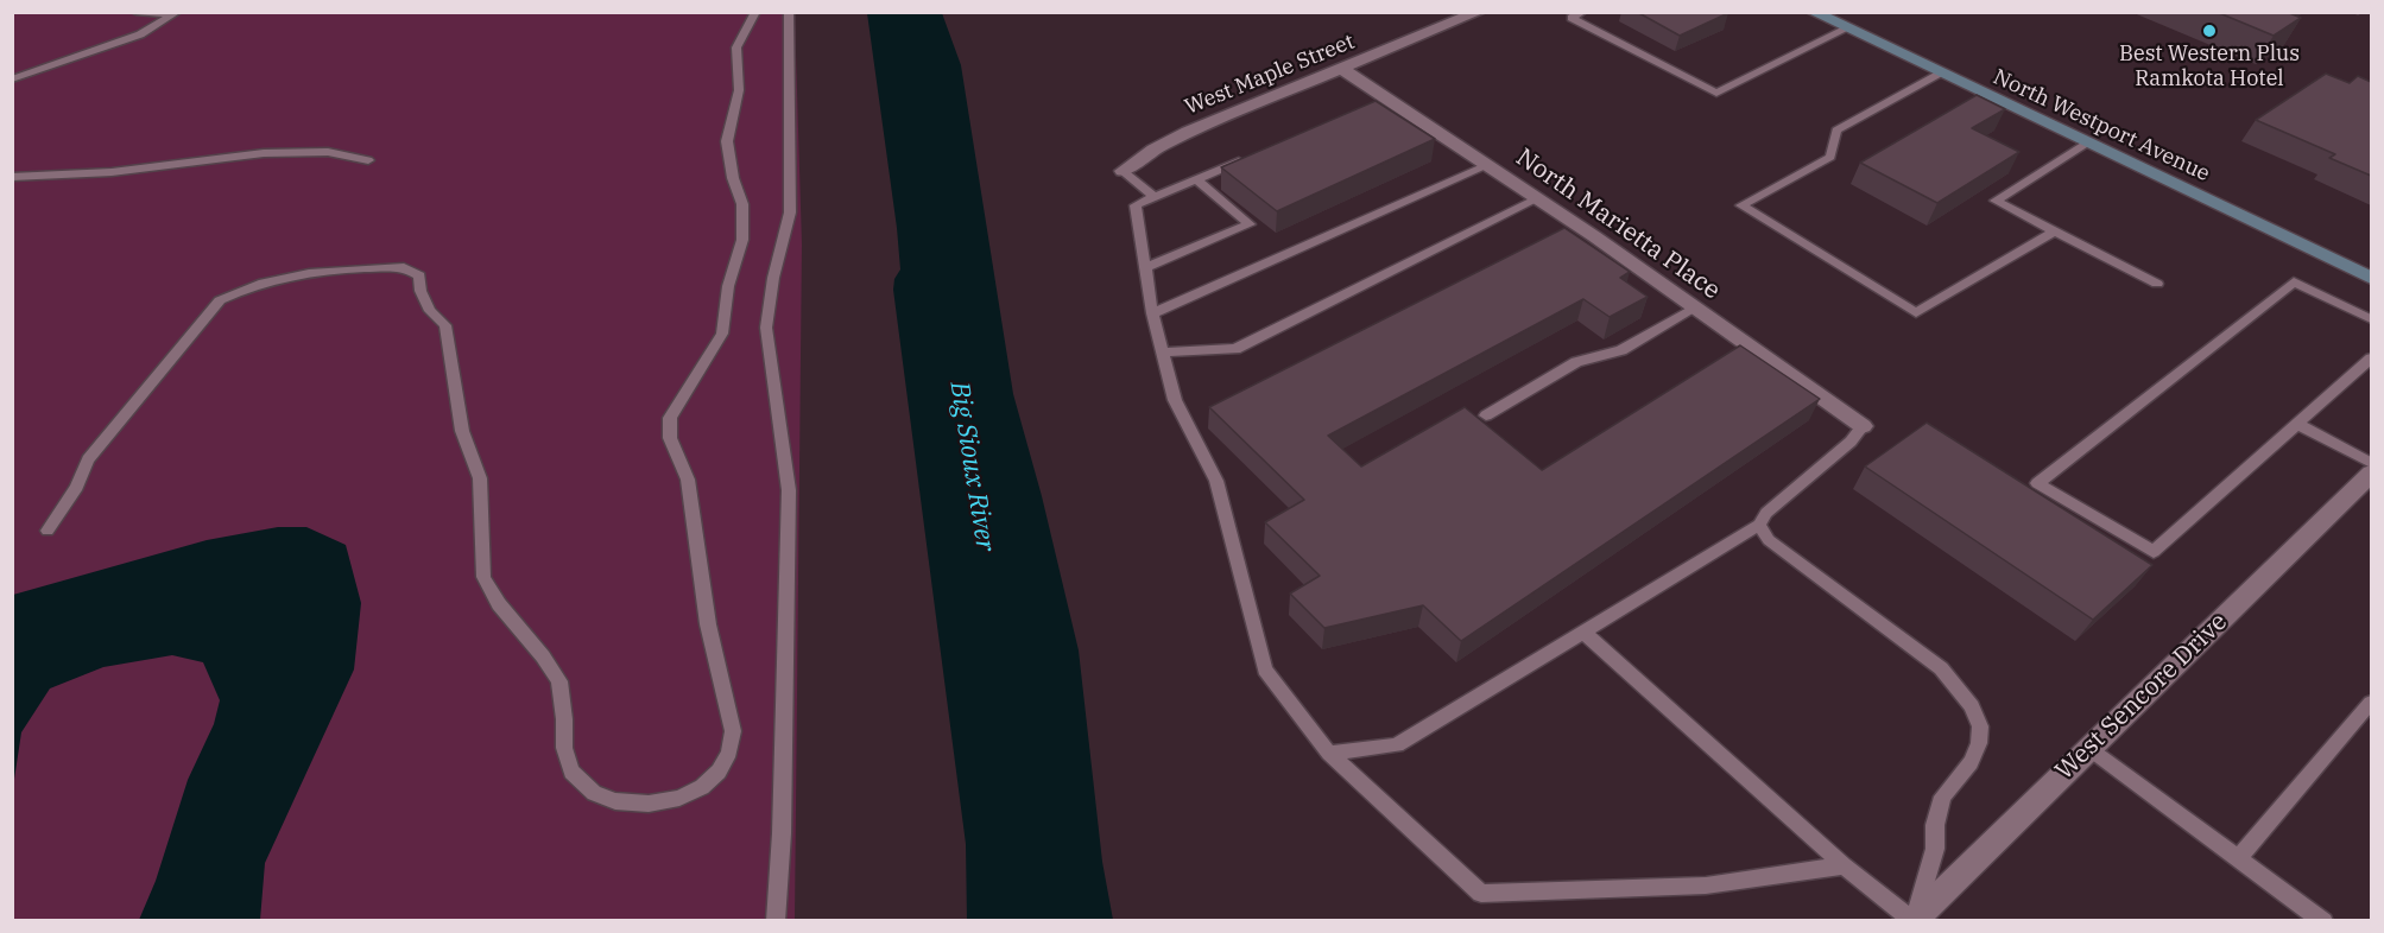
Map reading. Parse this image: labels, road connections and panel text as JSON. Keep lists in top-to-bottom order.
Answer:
{
  "streets": {
    "main road": ["North Westport Avenue"],
    "street": ["West Maple Street", "North Marietta Place", "West Sencore Drive"]
  },
  "crossings": [
    ["West Maple Street", "North Marietta Place"]
  ],
  "water": ["Big Sioux River"],
  "places": ["Best Western Plus Ramkota Hotel"]
}
